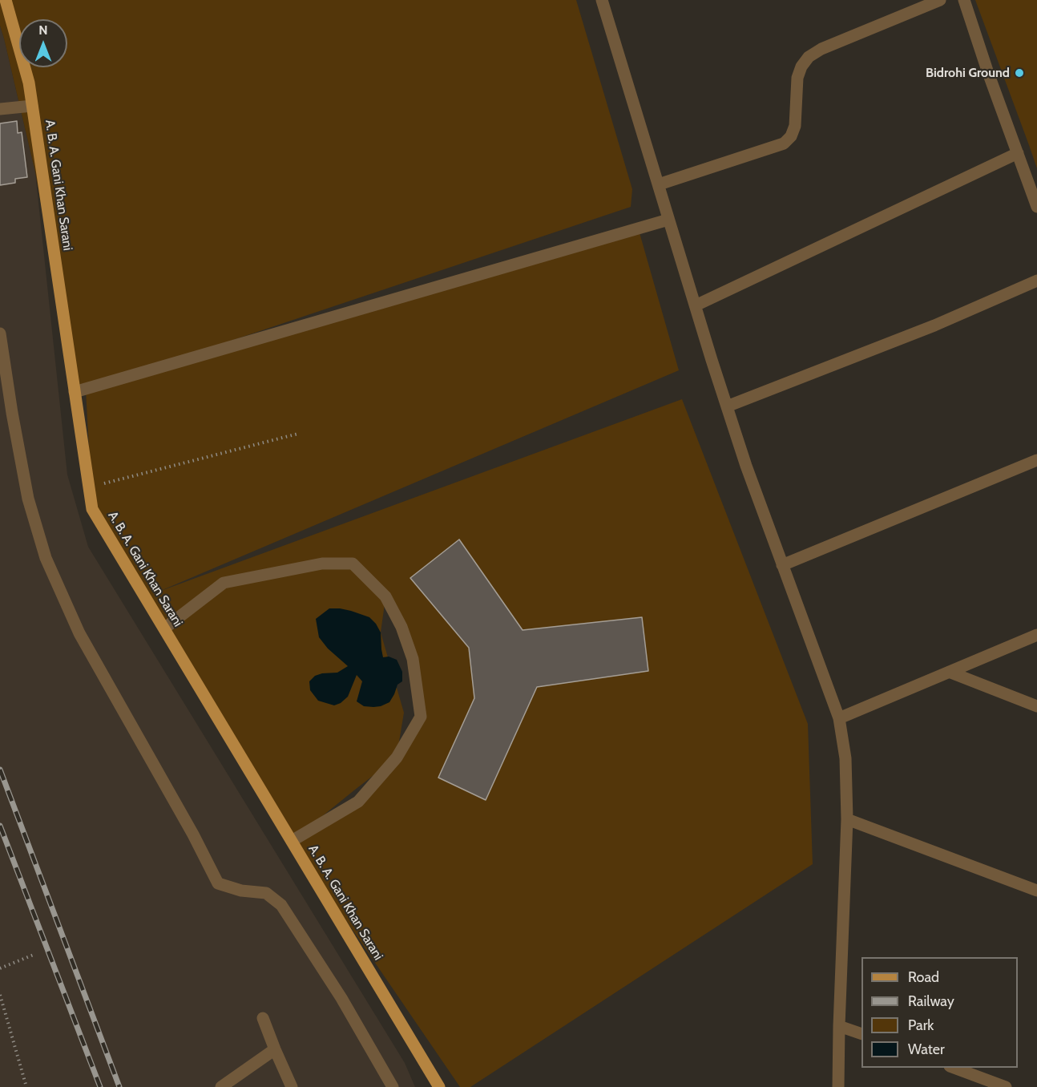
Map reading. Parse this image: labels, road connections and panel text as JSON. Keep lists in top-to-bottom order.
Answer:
{
  "streets": {
    "main road": ["A. B. A. Gani Khan Sarani"]
  },
  "places": ["Bidrohi Ground"],
  "legend": [
    "Road",
    "Railway",
    "Park",
    "Water"
  ],
  "north": "top"
}
